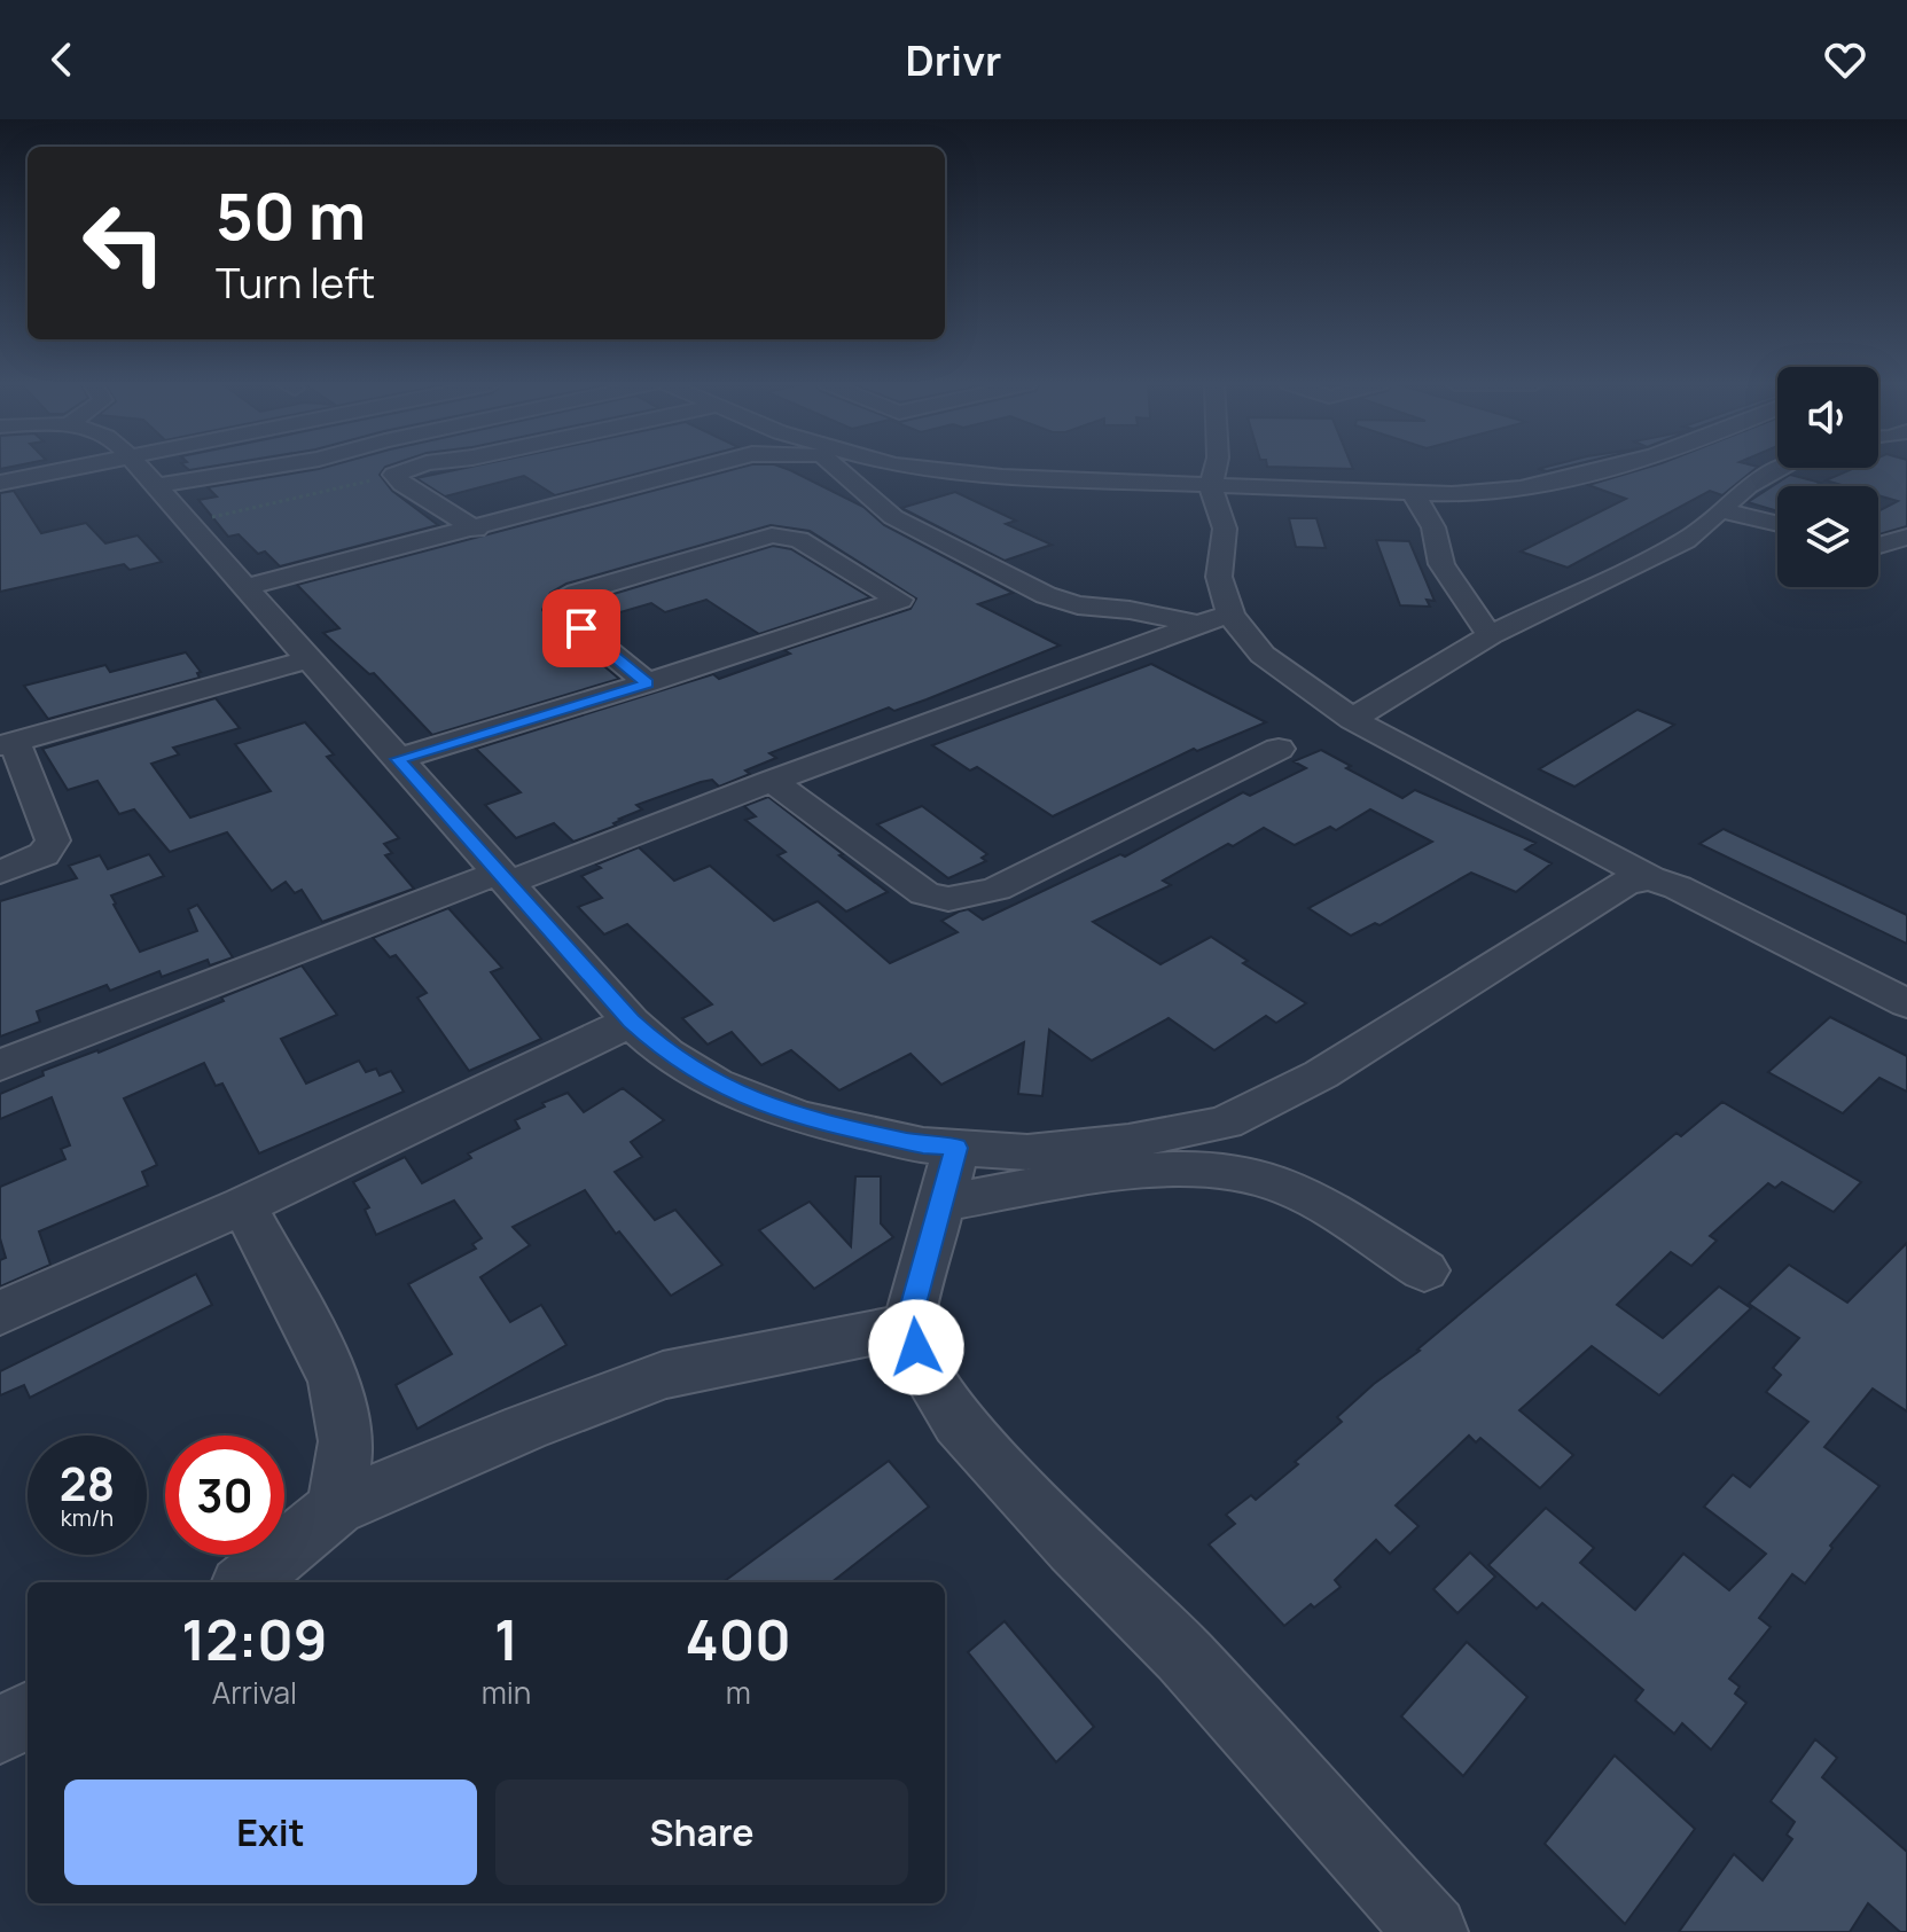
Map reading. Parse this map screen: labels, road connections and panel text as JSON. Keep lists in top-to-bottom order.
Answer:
{
  "page": {
    "header": "Drivr",
    "turn": ["50 m", "Turn left"],
    "speed": "28 km/h",
    "limit": "30",
    "eta": [
      "12:09",
      "Arrival",
      "1",
      "min",
      "400",
      "m"
    ],
    "buttons": ["Exit", "Share"]
  }
}
